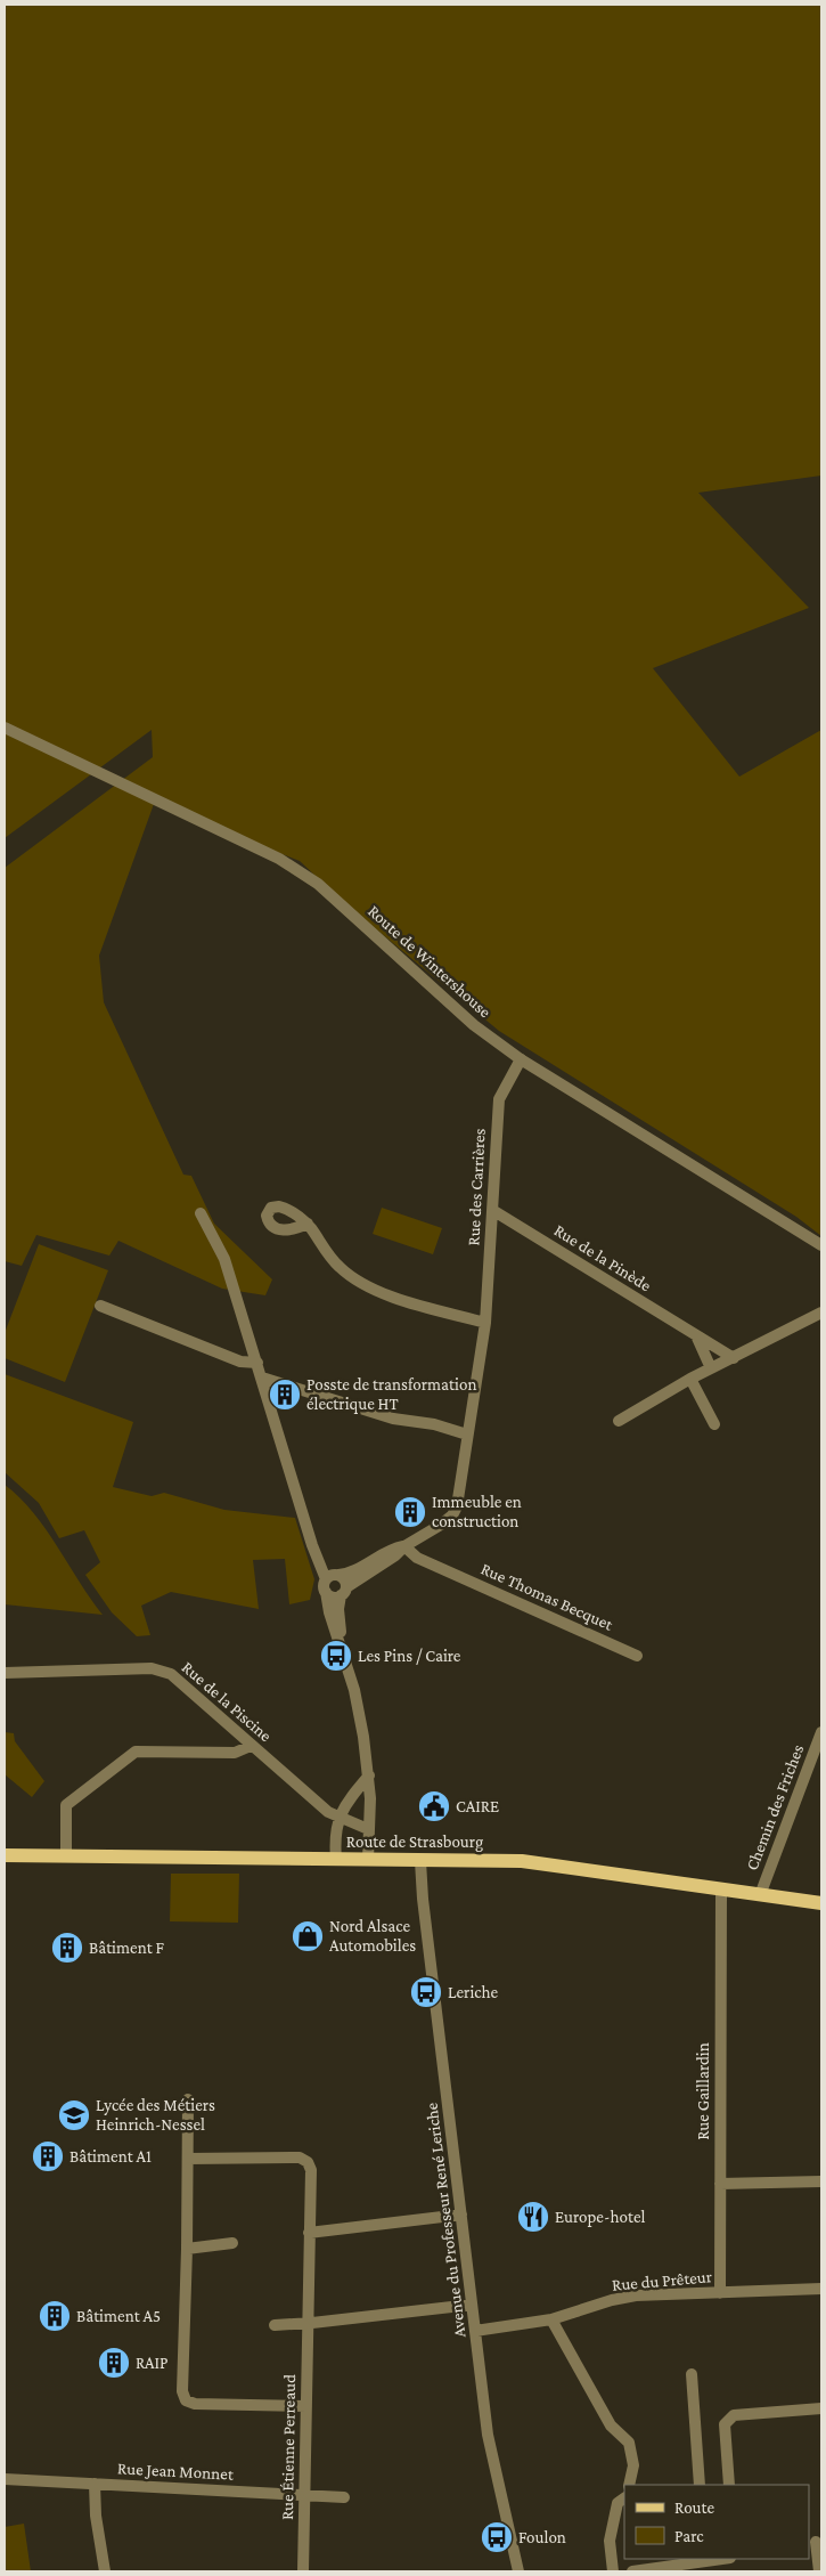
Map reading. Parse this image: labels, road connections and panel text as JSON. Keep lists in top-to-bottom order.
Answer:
{
  "streets": {
    "main road": ["Route de Strasbourg"],
    "street": [
      "Route de Wintershouse",
      "Rue des Carrières",
      "Rue de la Pinède",
      "Rue Thomas Becquet",
      "Rue de la Piscine",
      "Chemin des Friches",
      "Rue Gaillardin",
      "Avenue du Professeur René Leriche",
      "Rue du Prêteur",
      "Rue Étienne Perreaud",
      "Rue Jean Monnet"
    ]
  },
  "crossings": [
    ["Route de Wintershouse", "Rue des Carrières"],
    ["Rue des Carrières", "Rue de la Pinède"],
    ["Rue des Carrières", "Rue Thomas Becquet"],
    ["Chemin des Friches", "Route de Strasbourg"],
    ["Route de Strasbourg", "Rue Gaillardin"],
    ["Route de Strasbourg", "Avenue du Professeur René Leriche"],
    ["Rue Gaillardin", "Rue du Prêteur"],
    ["Avenue du Professeur René Leriche", "Rue du Prêteur"],
    ["Rue Étienne Perreaud", "Rue Jean Monnet"]
  ],
  "places": {
    "building": [
      "Posste de transformation électrique HT",
      "Immeuble en construction",
      "Bâtiment F",
      "Bâtiment A1",
      "Bâtiment A5",
      "RAIP"
    ],
    "bus stop": ["Les Pins / Caire", "Leriche", "Foulon"],
    "public building": ["CAIRE"],
    "shop": ["Nord Alsace Automobiles"],
    "school or university": ["Lycée des Métiers Heinrich-Nessel"],
    "restaurant": ["Europe-hotel"]
  },
  "legend": ["Route", "Parc"]
}
